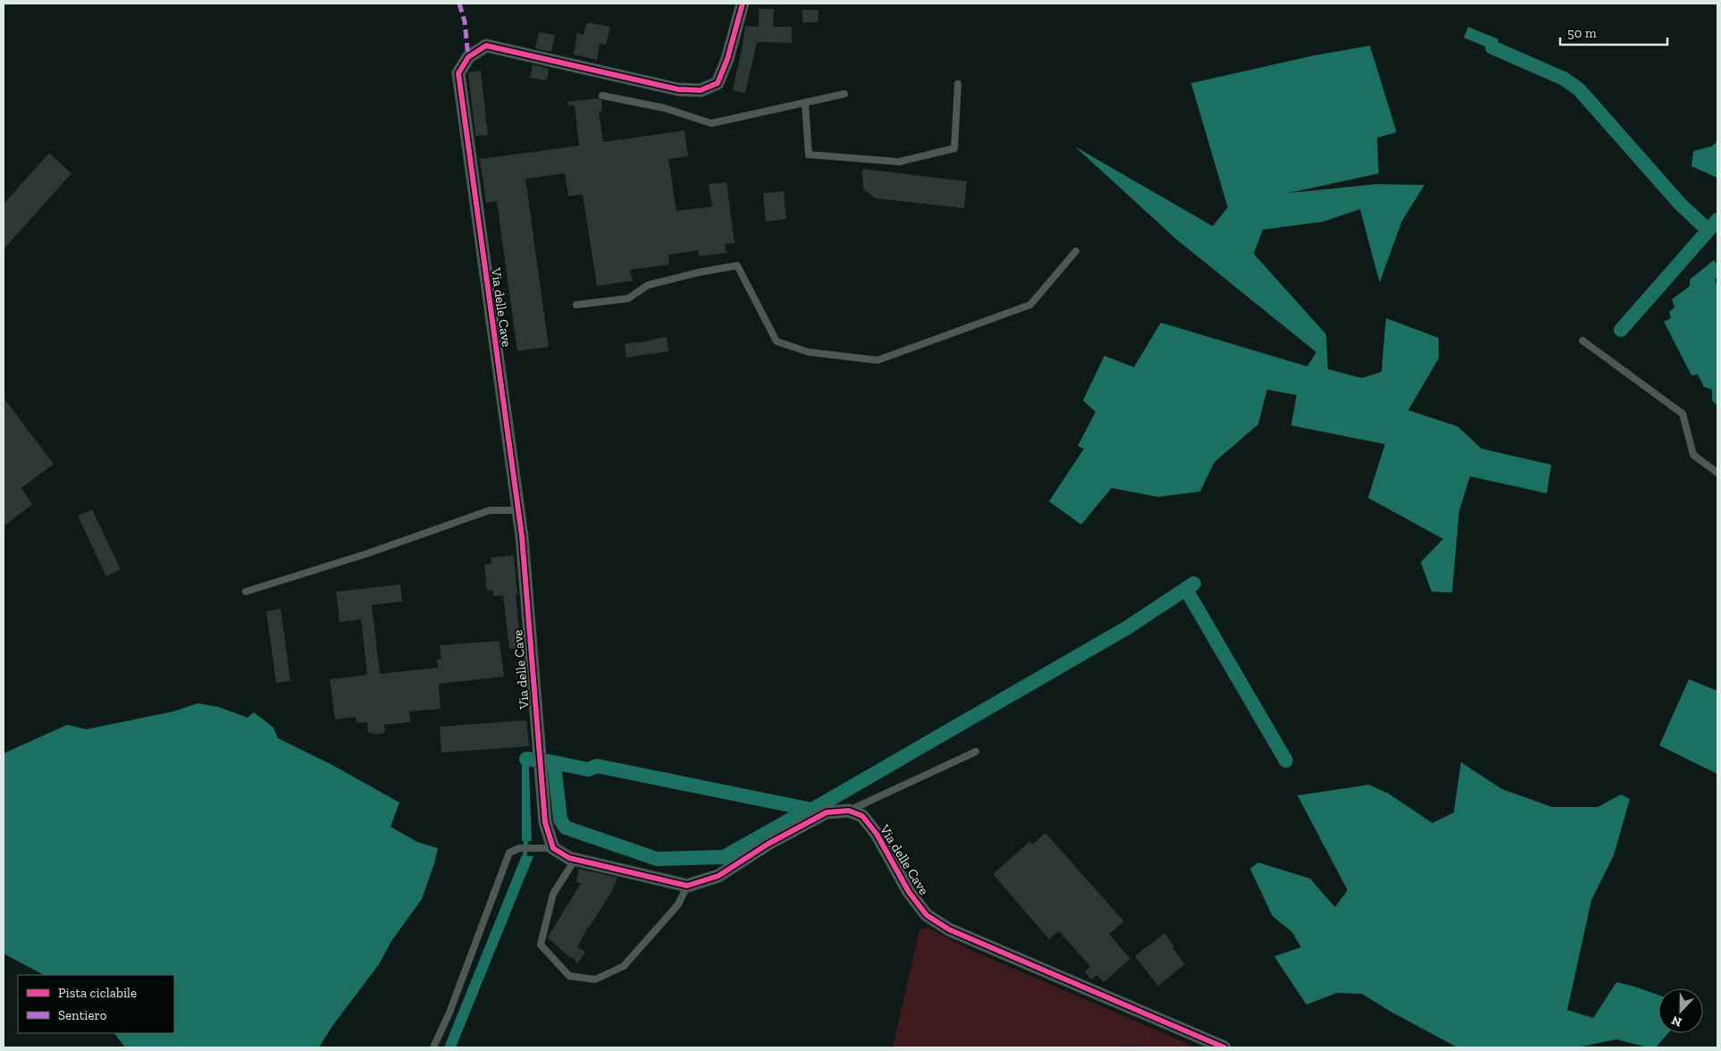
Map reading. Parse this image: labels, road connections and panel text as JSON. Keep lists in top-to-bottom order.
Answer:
{
  "streets": {
    "street": ["Via delle Cave"]
  },
  "legend": ["Pista ciclabile", "Sentiero"],
  "scale_bar": "50 m",
  "north": "bottom"
}
